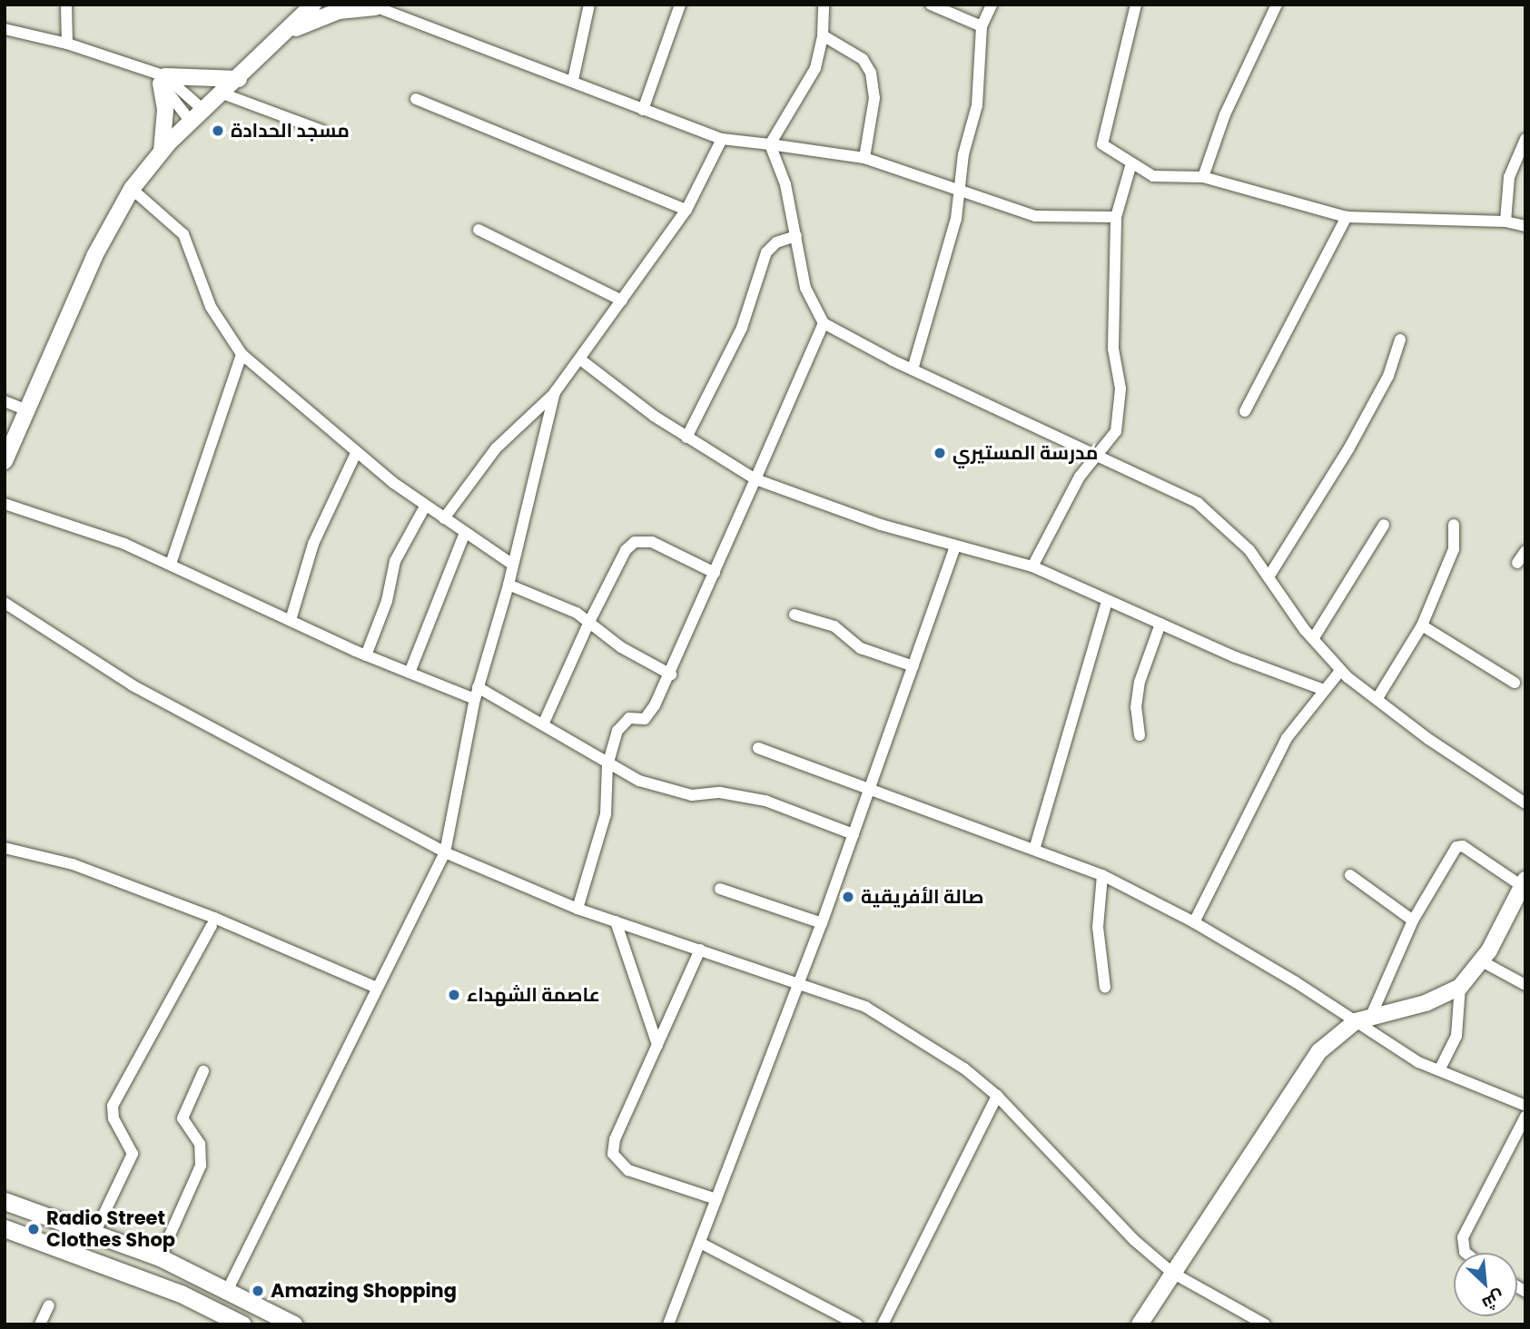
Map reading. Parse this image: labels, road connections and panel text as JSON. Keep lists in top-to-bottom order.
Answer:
{
  "places": [
    "مسجد الحدادة",
    "مدرسة المستيري",
    "صالة الأفريقية",
    "عاصمة الشهداء",
    "Radio Street Clothes Shop",
    "Amazing Shopping"
  ],
  "north": "bottom right"
}
